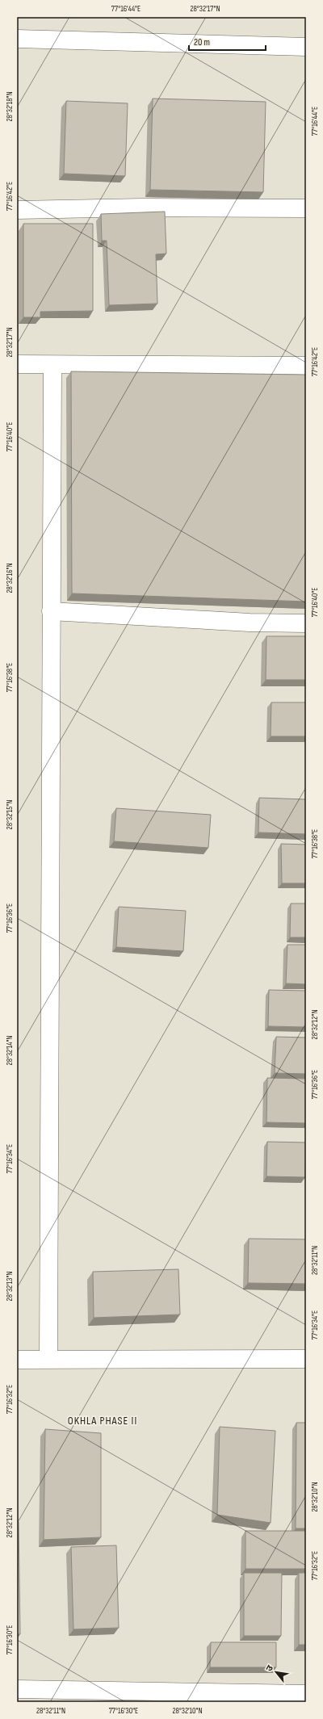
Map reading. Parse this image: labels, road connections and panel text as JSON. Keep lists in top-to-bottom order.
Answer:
{
  "districts": ["OKHLA PHASE II"],
  "scale_bar": "20 m",
  "north": "top left",
  "coordinates": [
    "77°16'44\"E",
    "28°32'17\"N",
    "28°32'18\"N",
    "77°16'42\"E",
    "77°16'40\"E",
    "28°32'16\"N",
    "77°16'38\"E",
    "28°32'15\"N",
    "77°16'36\"E",
    "28°32'12\"N",
    "28°32'14\"N",
    "77°16'34\"E",
    "28°32'11\"N",
    "28°32'13\"N",
    "77°16'32\"E",
    "28°32'10\"N",
    "77°16'30\"E"
  ]
}
